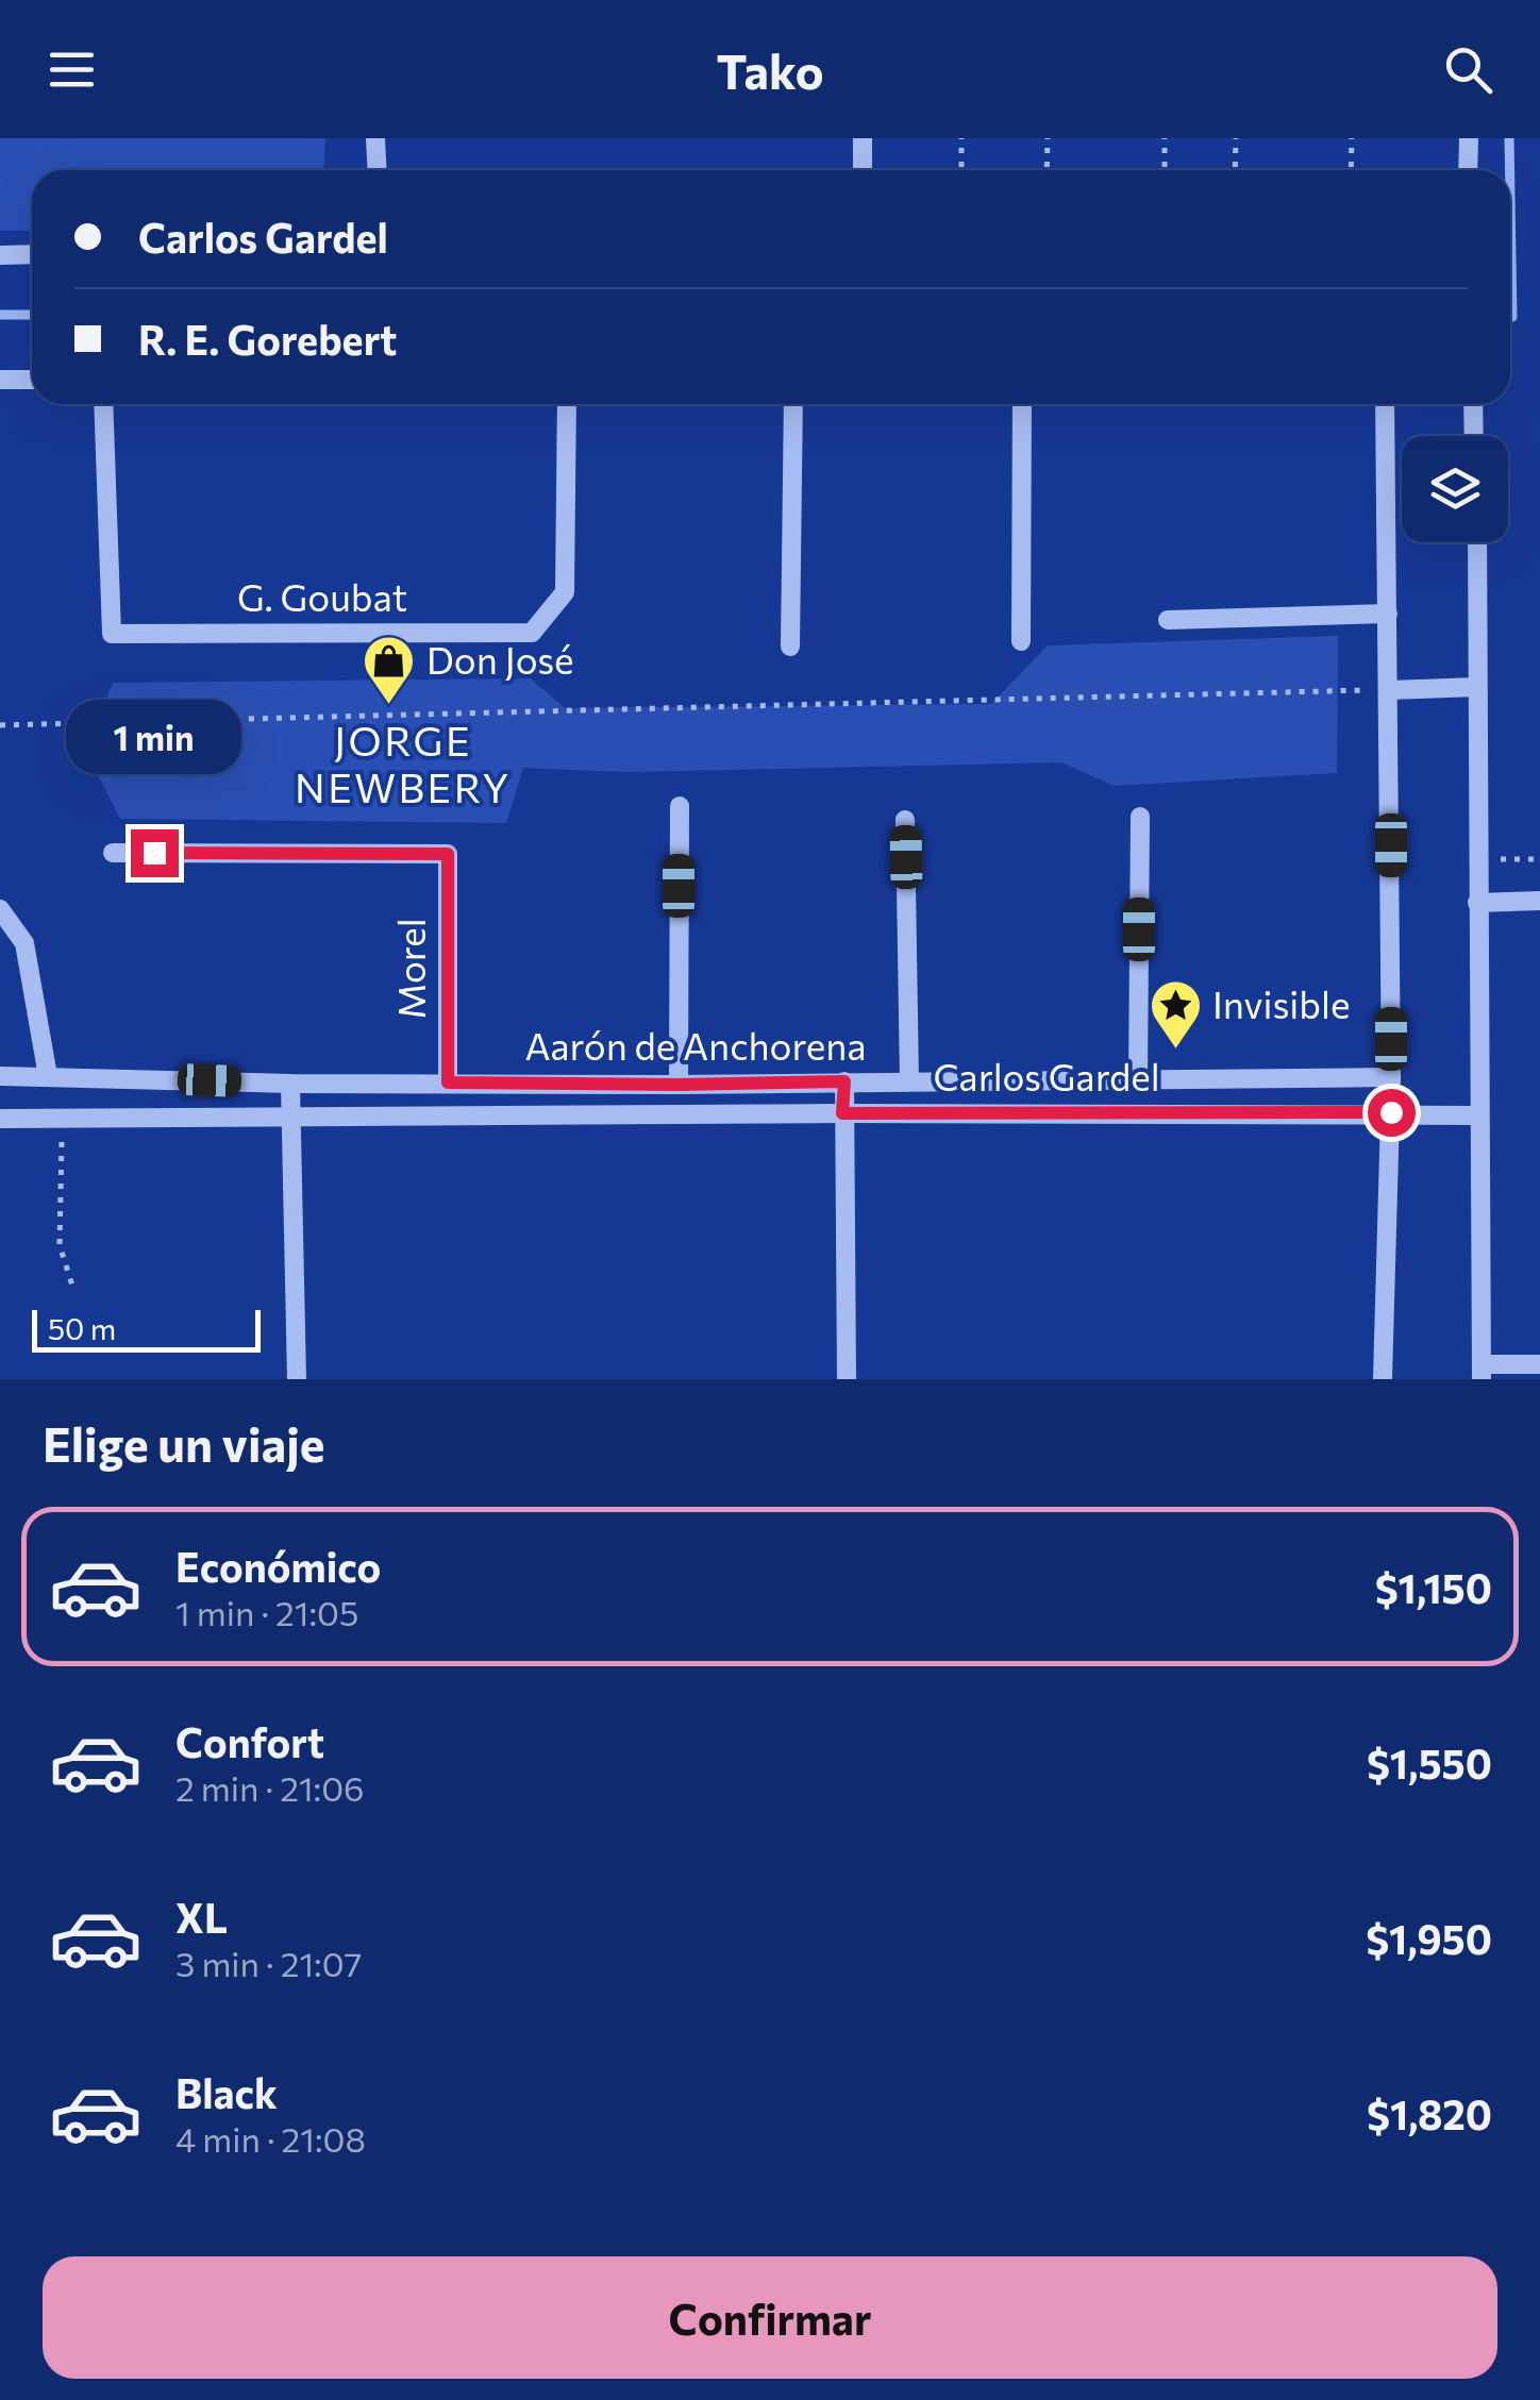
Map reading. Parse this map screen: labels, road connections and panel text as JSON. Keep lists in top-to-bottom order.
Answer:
{
  "streets": {
    "street": [
      "G. Goubat",
      "Morel",
      "Aarón de Anchorena",
      "Carlos Gardel"
    ]
  },
  "crossings": [
    ["Morel", "Aarón de Anchorena"]
  ],
  "districts": ["JORGE NEWBERY"],
  "places": {
    "shop": ["Don José"],
    "place": ["Invisible"]
  },
  "scale_bar": "50 m",
  "page": {
    "header": "Tako",
    "banner": ["Carlos Gardel", "R. E. Gorebert"],
    "bubble": "1 min",
    "scale": "50 m",
    "heading": "Elige un viaje",
    "list": [
      {
        "name": "Económico",
        "note": "1 min · 21:05",
        "value": "$1,150"
      },
      {
        "name": "Confort",
        "note": "2 min · 21:06",
        "value": "$1,550"
      },
      {
        "name": "XL",
        "note": "3 min · 21:07",
        "value": "$1,950"
      },
      {
        "name": "Black",
        "note": "4 min · 21:08",
        "value": "$1,820"
      }
    ],
    "buttons": "Confirmar"
  }
}
